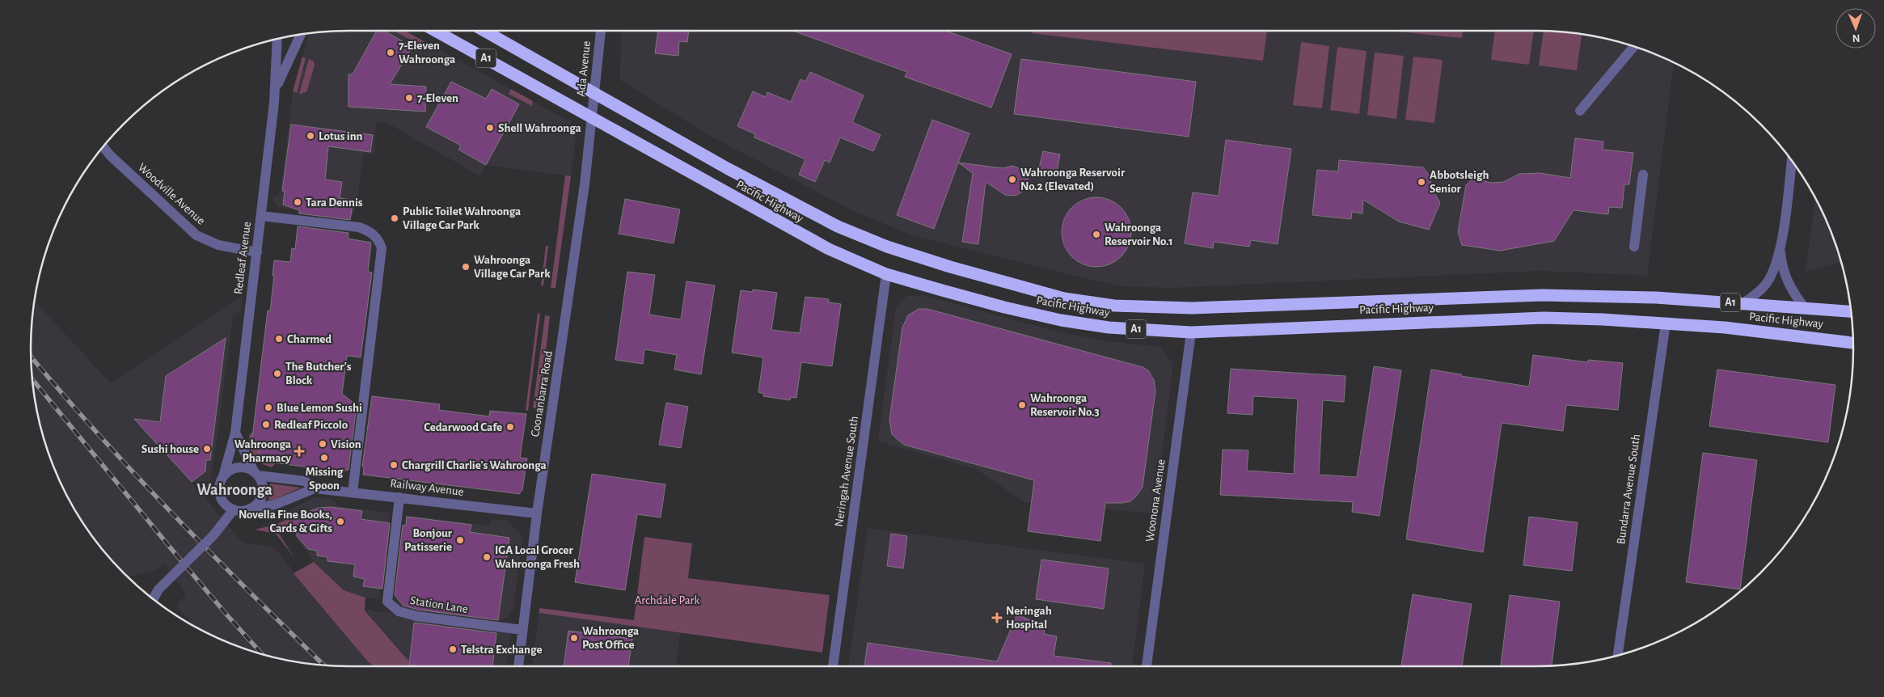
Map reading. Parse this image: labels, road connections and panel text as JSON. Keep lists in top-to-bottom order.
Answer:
{
  "streets": {
    "highway": ["A1", "Pacific Highway"],
    "street": [
      "Ada Avenue",
      "Woodville Avenue",
      "Redleaf Avenue",
      "Coonanbarra Road",
      "Neringah Avenue South",
      "Railway Avenue",
      "Bundarra Avenue South",
      "Woonona Avenue",
      "Station Lane"
    ]
  },
  "crossings": [
    ["Ada Avenue", "Pacific Highway"],
    ["Ada Avenue", "Coonanbarra Road"],
    ["Woodville Avenue", "Redleaf Avenue"],
    ["Pacific Highway", "Coonanbarra Road"],
    ["Pacific Highway", "Neringah Avenue South"],
    ["Pacific Highway", "Bundarra Avenue South"],
    ["Pacific Highway", "Woonona Avenue"],
    ["Redleaf Avenue", "Railway Avenue"],
    ["Coonanbarra Road", "Railway Avenue"],
    ["Coonanbarra Road", "Station Lane"],
    ["Railway Avenue", "Station Lane"]
  ],
  "districts": ["Wahroonga"],
  "parks": ["Archdale Park"],
  "places": {
    "other": [
      "7-Eleven Wahroonga",
      "7-Eleven",
      "Shell Wahroonga",
      "Lotus inn",
      "Wahroonga Reservoir No.2 (Elevated)",
      "Abbotsleigh Senior",
      "Tara Dennis",
      "Public Toilet Wahroonga Village Car Park",
      "Wahroonga Reservoir No.1",
      "Wahroonga Village Car Park",
      "Charmed",
      "The Butcher's Block",
      "Wahroonga Reservoir No.3",
      "Blue Lemon Sushi",
      "Redleaf Piccolo",
      "Cedarwood Cafe",
      "Vision",
      "Sushi house",
      "Missing Spoon",
      "Chargrill Charlie's Wahroonga",
      "Novella Fine Books, Cards & Gifts",
      "Bonjour Patisserie",
      "IGA Local Grocer Wahroonga Fresh",
      "Wahroonga Post Office",
      "Telstra Exchange"
    ],
    "health": ["Wahroonga Pharmacy", "Neringah Hospital"]
  },
  "north": "bottom"
}
